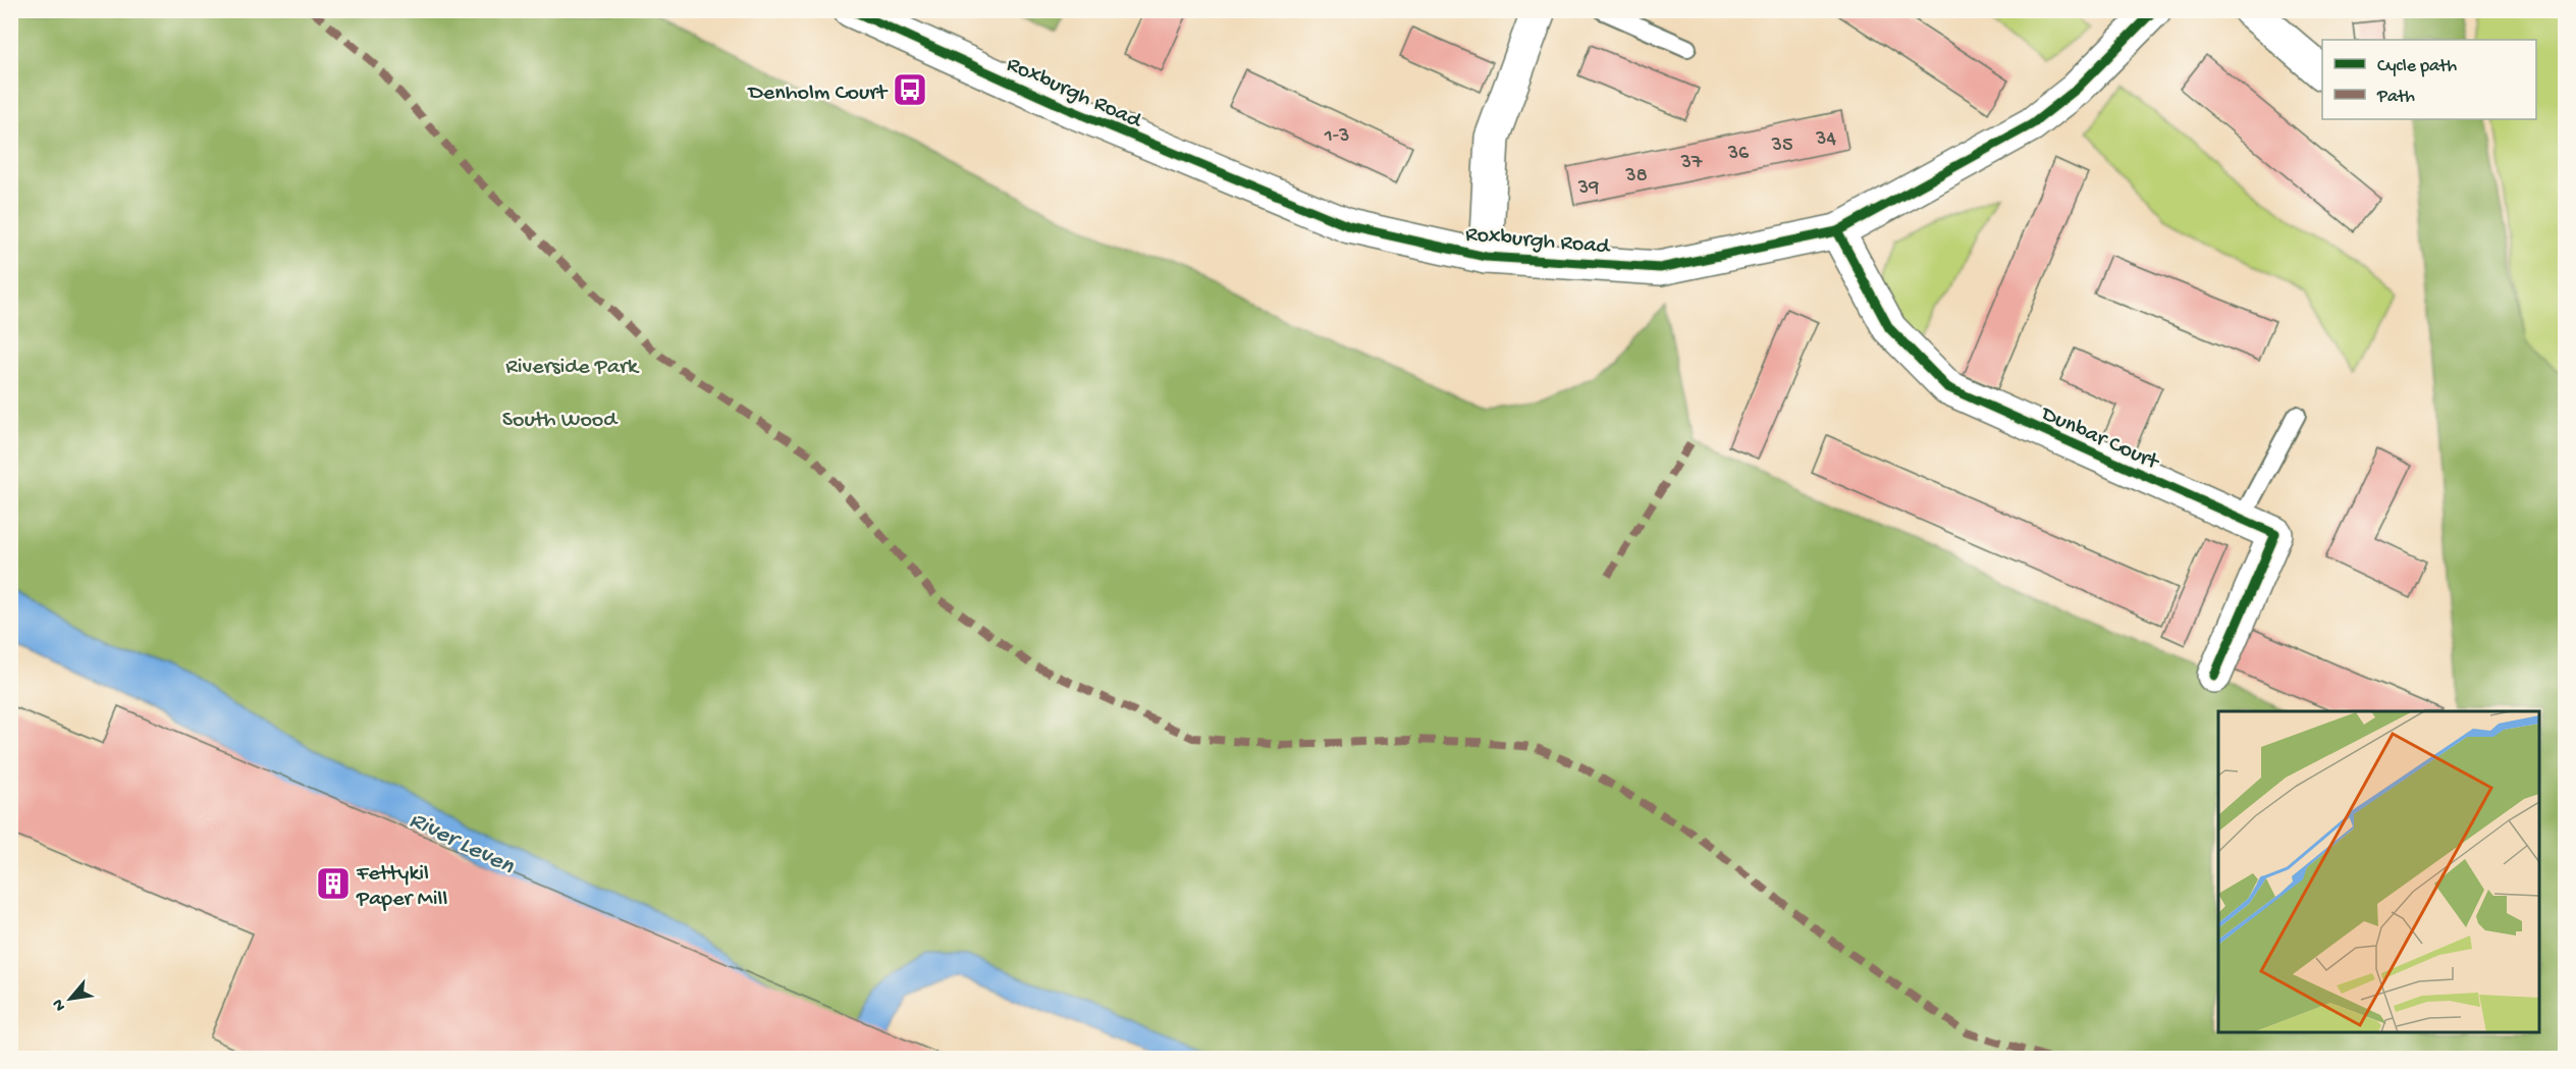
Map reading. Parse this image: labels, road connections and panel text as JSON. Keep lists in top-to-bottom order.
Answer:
{
  "streets": {
    "street": ["Roxburgh Road", "Dunbar Court"]
  },
  "crossings": [
    ["Roxburgh Road", "Dunbar Court"]
  ],
  "water": ["River Leven"],
  "parks": ["Riverside Park", "South Wood"],
  "places": {
    "bus stop": ["Denholm Court"],
    "building": ["Fettykil Paper Mill"]
  },
  "house_numbers": [
    "1-3",
    "34",
    "35",
    "36",
    "37",
    "38",
    "39"
  ],
  "legend": ["Cycle path", "Path"],
  "north": "bottom left"
}
